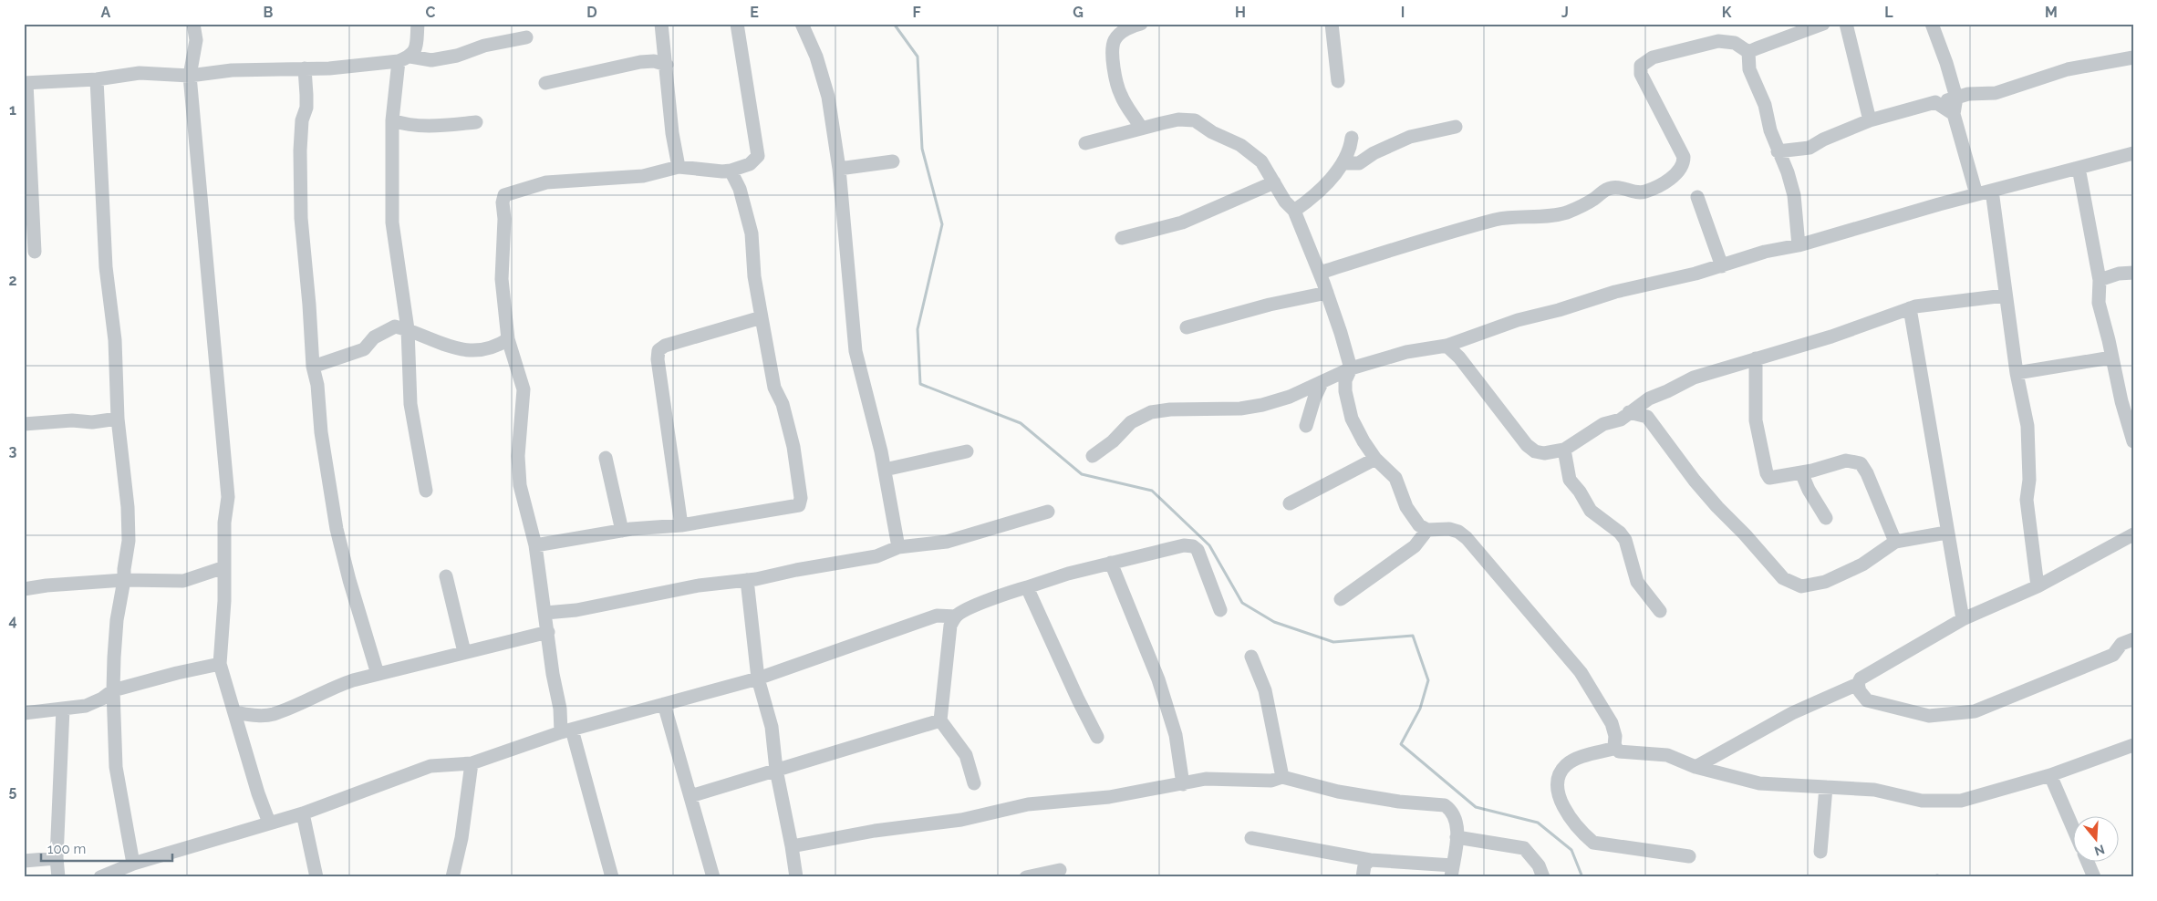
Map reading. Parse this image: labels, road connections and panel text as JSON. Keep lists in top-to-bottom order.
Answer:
{
  "scale_bar": "100 m",
  "north": "bottom",
  "grid": {
    "columns": [
      "A",
      "B",
      "C",
      "D",
      "E",
      "F",
      "G",
      "H",
      "I",
      "J",
      "K",
      "L",
      "M"
    ],
    "rows": [
      "1",
      "2",
      "3",
      "4",
      "5"
    ]
  }
}
